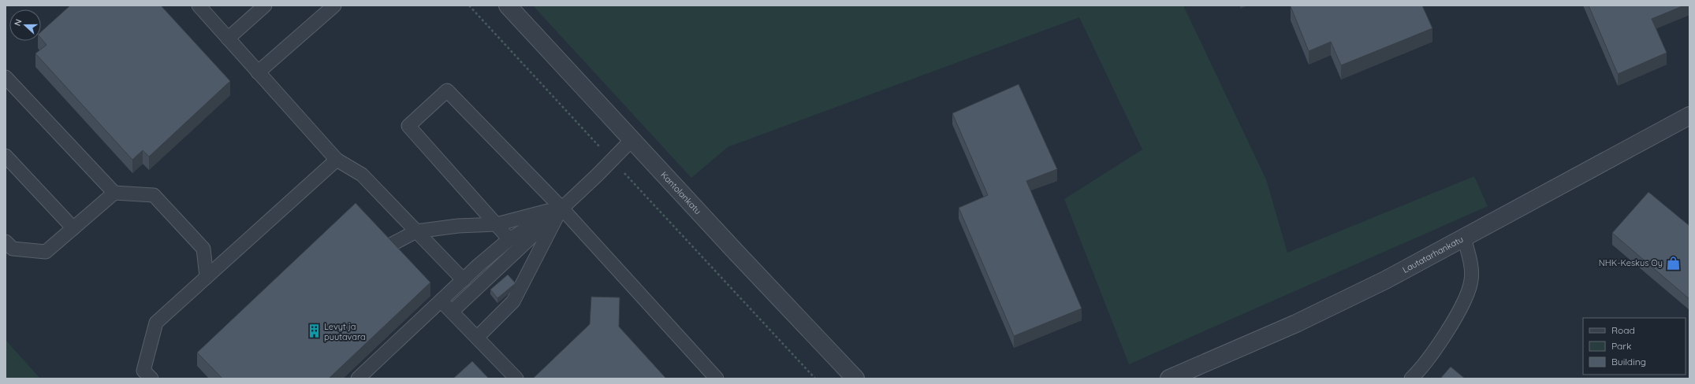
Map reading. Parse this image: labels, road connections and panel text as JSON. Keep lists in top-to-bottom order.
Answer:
{
  "streets": {
    "street": ["Kantolankatu", "Lautatarhankatu"]
  },
  "places": {
    "shop": ["NHK-Keskus Oy"],
    "building": ["Levyt ja puutavara"]
  },
  "legend": ["Road", "Park", "Building"],
  "north": "left"
}
